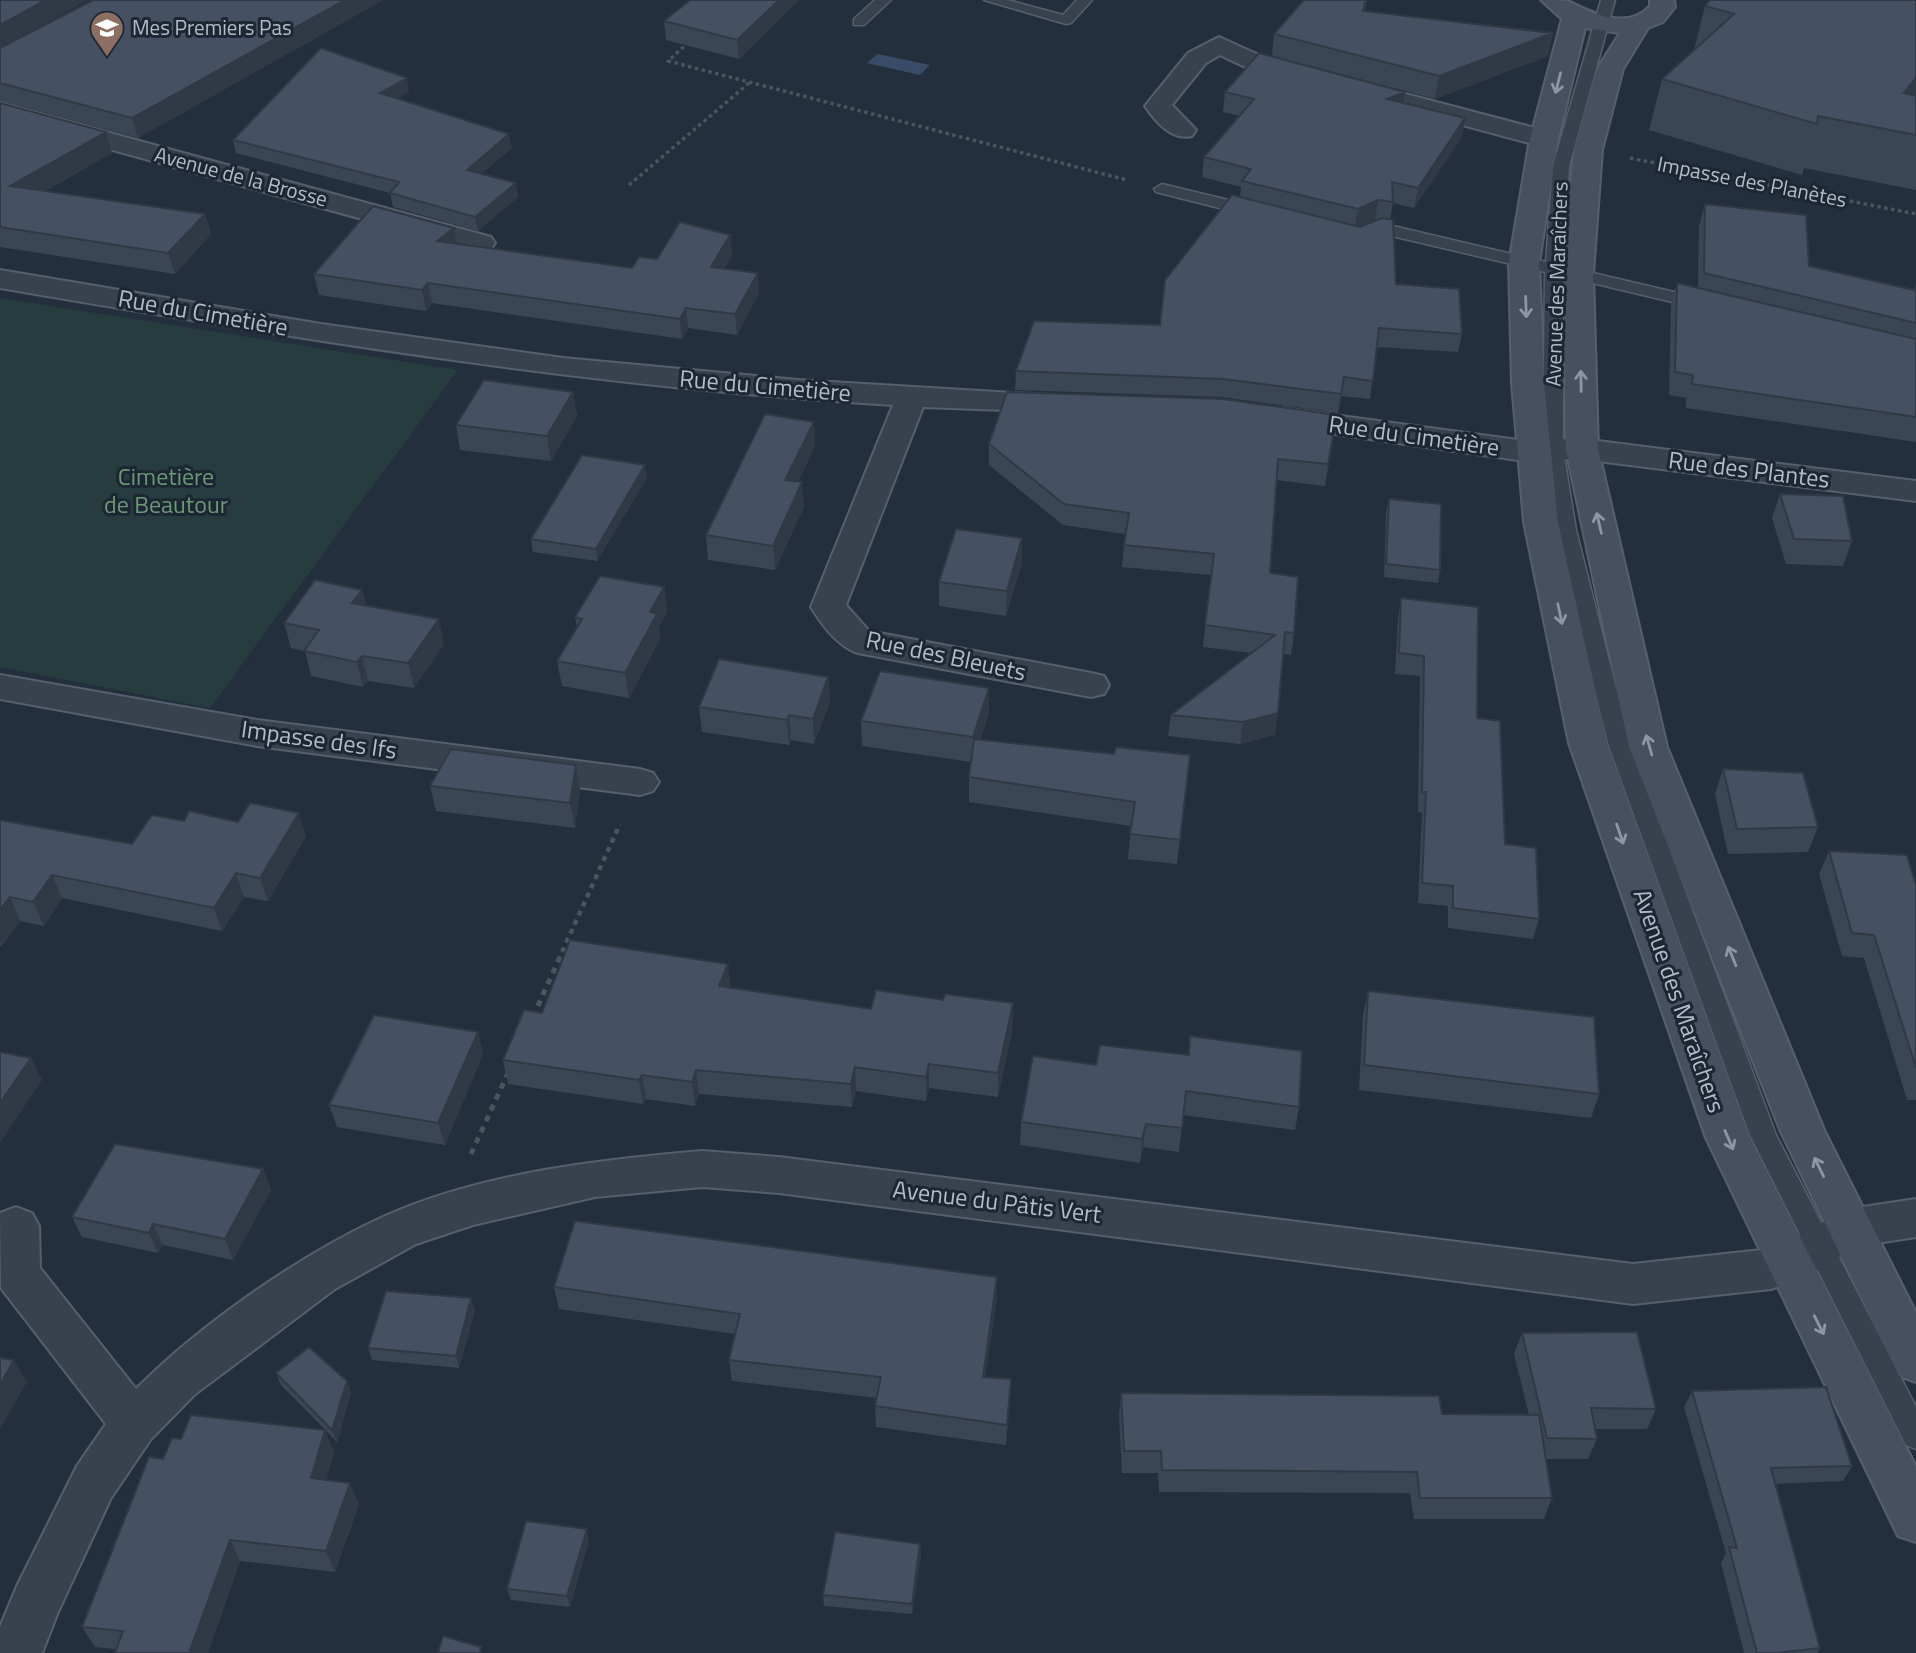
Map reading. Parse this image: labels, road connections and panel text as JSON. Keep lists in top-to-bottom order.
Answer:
{
  "streets": {
    "main road": ["Avenue des Maraîchers"],
    "street": [
      "Avenue de la Brosse",
      "Rue du Cimetière",
      "Rue des Plantes",
      "Rue des Bleuets",
      "Impasse des Ifs",
      "Avenue du Pâtis Vert"
    ],
    "path": ["Impasse des Planètes"]
  },
  "crossings": [
    ["Impasse des Planètes", "Avenue des Maraîchers"],
    ["Avenue des Maraîchers", "Rue du Cimetière"],
    ["Avenue des Maraîchers", "Rue des Plantes"],
    ["Avenue des Maraîchers", "Avenue du Pâtis Vert"],
    ["Rue du Cimetière", "Rue des Plantes"],
    ["Rue du Cimetière", "Rue des Bleuets"]
  ],
  "parks": ["Cimetière de Beautour"],
  "places": {
    "school or university": ["Mes Premiers Pas"]
  }
}
